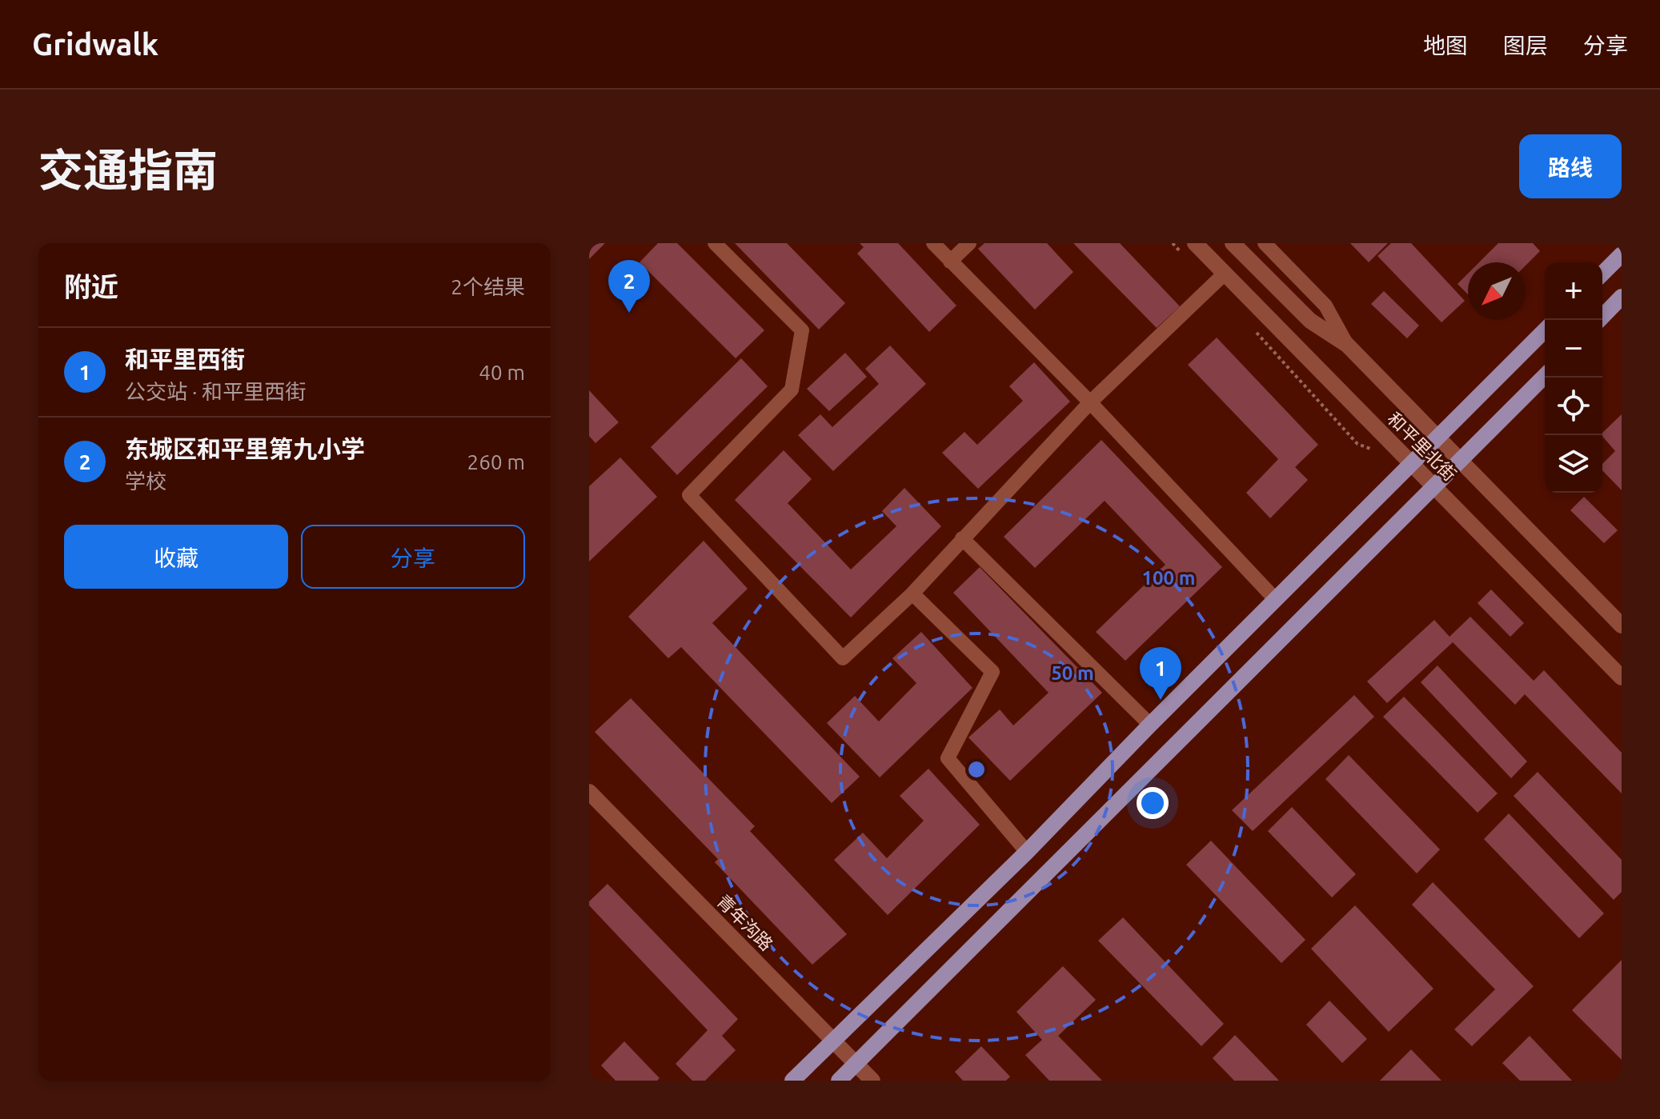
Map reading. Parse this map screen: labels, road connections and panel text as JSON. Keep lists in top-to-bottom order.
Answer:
{
  "streets": {
    "main road": ["和平里北街", "青年沟路"]
  },
  "north": "bottom left",
  "page": {
    "header": "Gridwalk",
    "nav": ["地图", "图层", "分享"],
    "title": "交通指南",
    "buttons": [
      "路线",
      ["收藏", "分享"]
    ],
    "heading": ["附近", "2个结果"],
    "pins": ["2", "1"],
    "map_buttons": ["+", "−"],
    "list": [
      {
        "mark": "1",
        "name": "和平里西街",
        "note": "公交站 · 和平里西街",
        "value": "40 m"
      },
      {
        "mark": "2",
        "name": "东城区和平里第九小学",
        "note": "学校",
        "value": "260 m"
      }
    ]
  },
  "rings": ["100 m", "50 m"]
}
